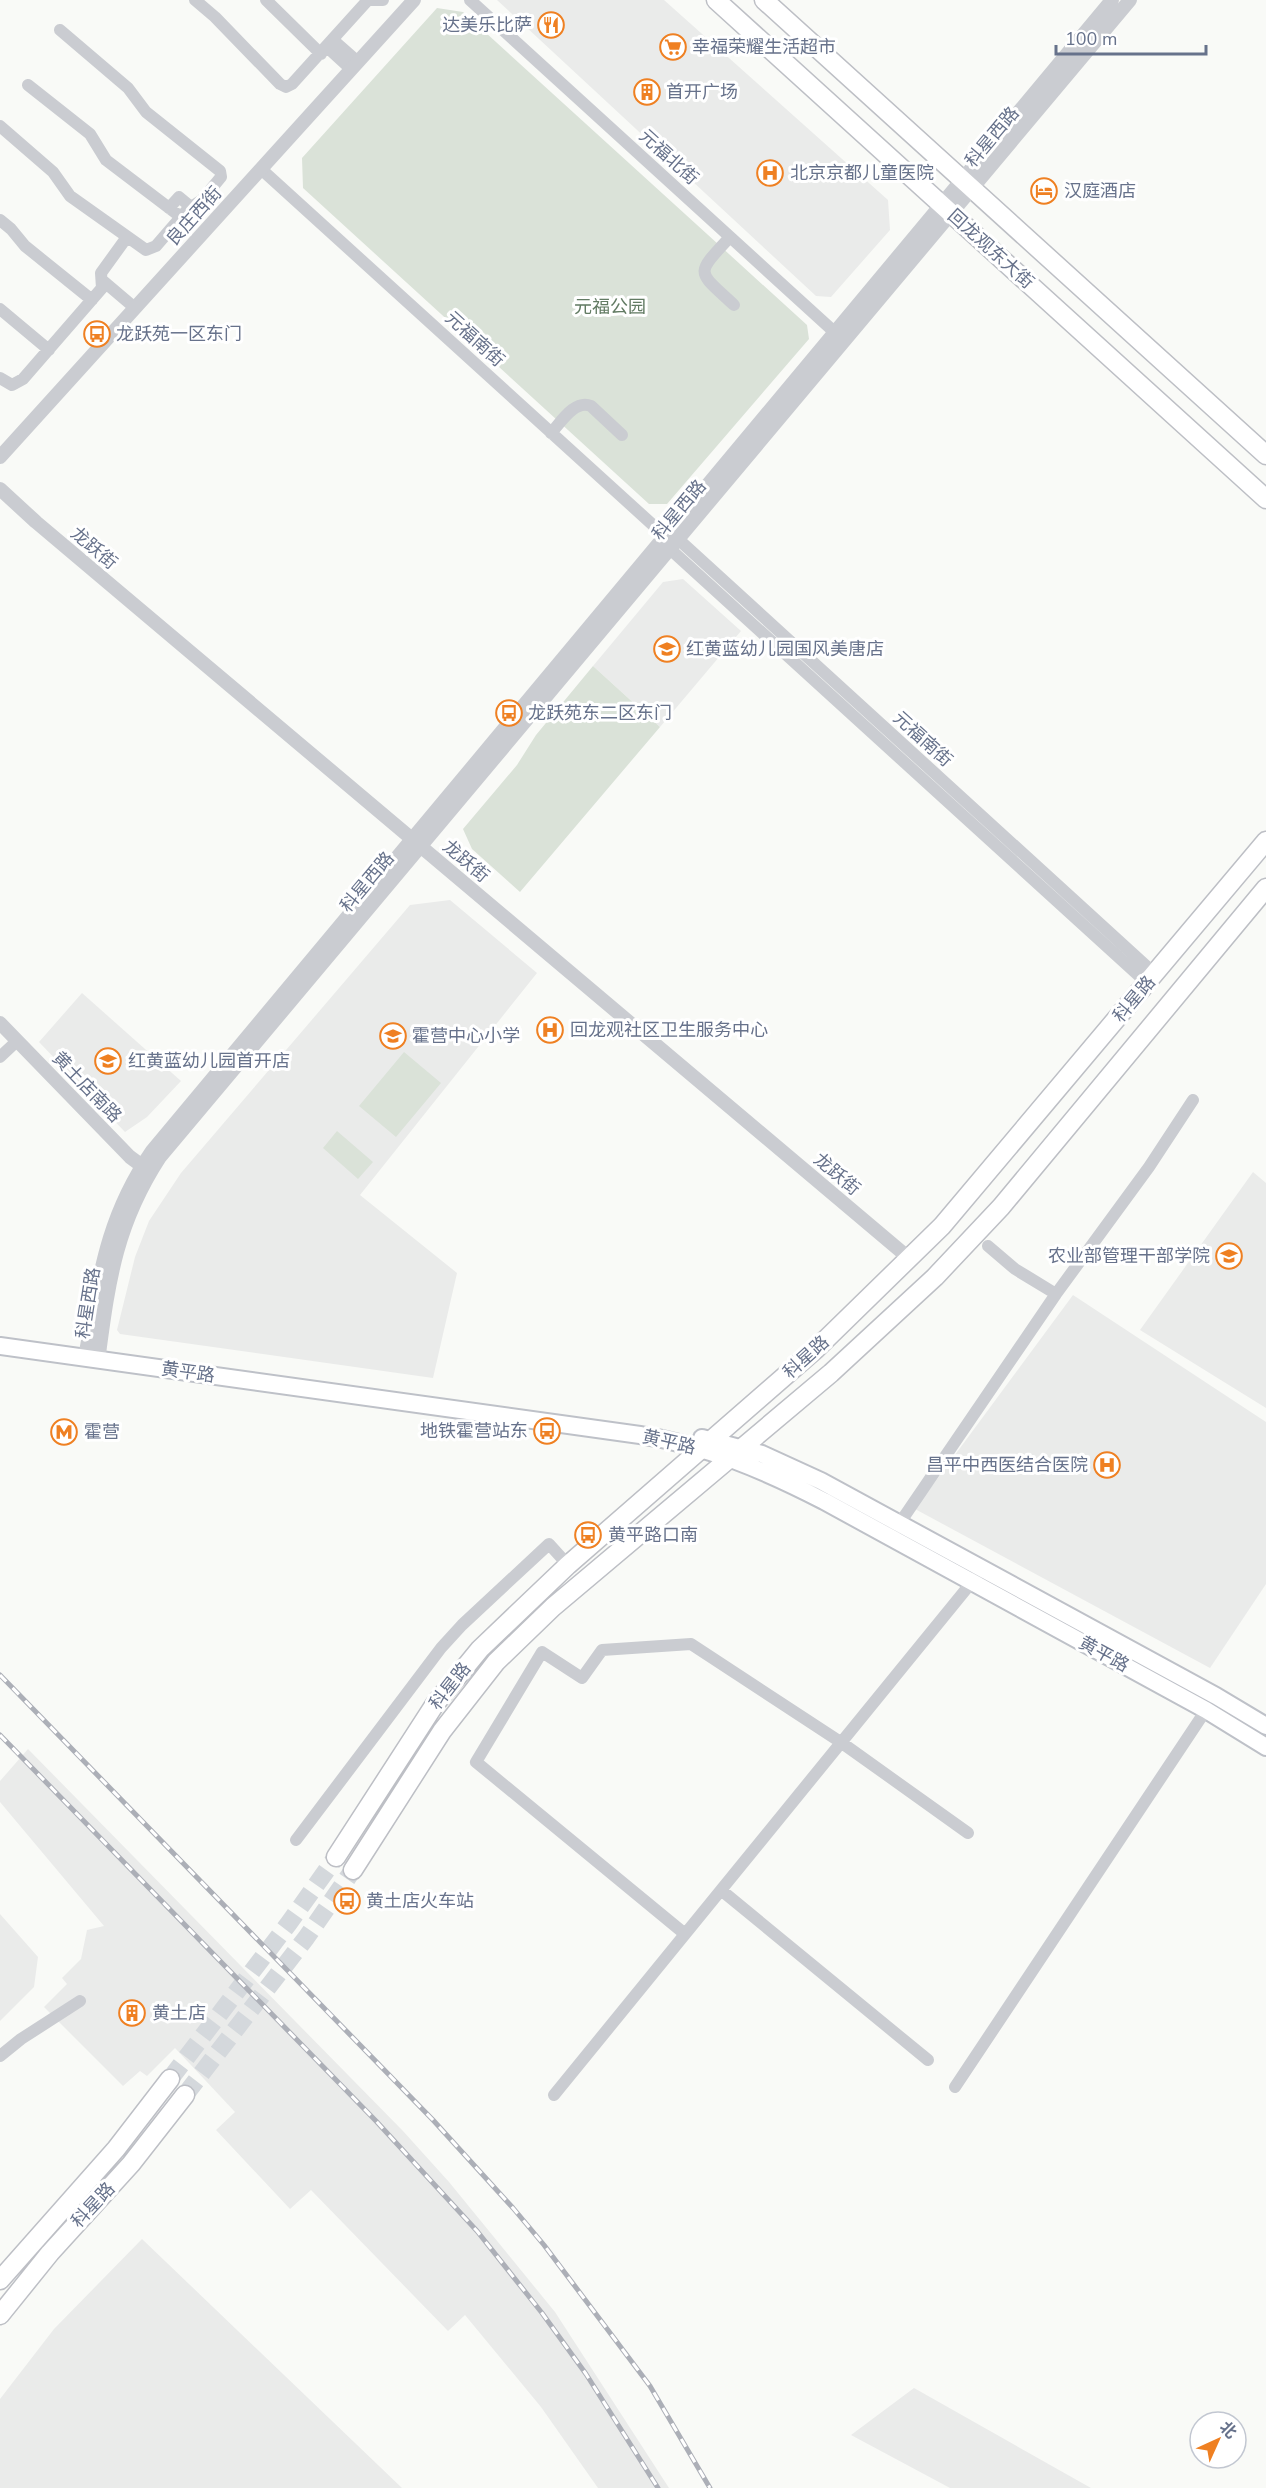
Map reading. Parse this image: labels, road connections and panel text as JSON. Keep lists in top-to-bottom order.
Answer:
{
  "streets": {
    "main road": ["回龙观东大街", "科星路", "黄平路"],
    "street": [
      "科星西路",
      "元福北街",
      "良庄西街",
      "元福南街",
      "龙跃街",
      "黄土店南路"
    ]
  },
  "crossings": [
    ["科星西路", "元福北街"],
    ["科星西路", "回龙观东大街"],
    ["科星西路", "元福南街"],
    ["科星西路", "龙跃街"],
    ["科星西路", "黄土店南路"],
    ["科星西路", "黄平路"],
    ["良庄西街", "元福南街"],
    ["元福南街", "科星路"],
    ["龙跃街", "科星路"],
    ["科星路", "黄平路"]
  ],
  "parks": ["元福公园"],
  "places": {
    "restaurant": ["达美乐比萨"],
    "supermarket": ["幸福荣耀生活超市"],
    "building": ["首开广场", "黄土店"],
    "hospital": ["北京京都儿童医院", "回龙观社区卫生服务中心", "昌平中西医结合医院"],
    "hotel": ["汉庭酒店"],
    "bus stop": [
      "龙跃苑一区东门",
      "龙跃苑东二区东门",
      "地铁霍营站东",
      "黄平路口南",
      "黄土店火车站"
    ],
    "school or university": [
      "红黄蓝幼儿园国风美唐店",
      "霍营中心小学",
      "红黄蓝幼儿园首开店",
      "农业部管理干部学院"
    ],
    "metro station": ["霍营"]
  },
  "scale_bar": "100 m",
  "north": "top right"
}
